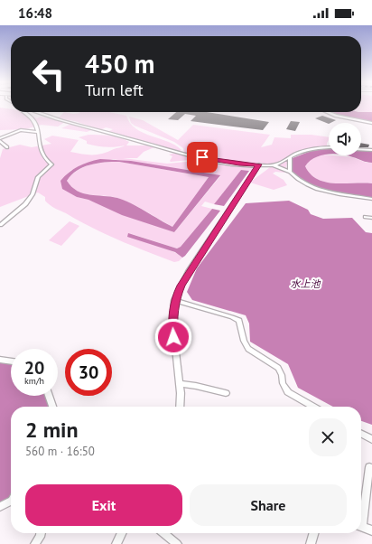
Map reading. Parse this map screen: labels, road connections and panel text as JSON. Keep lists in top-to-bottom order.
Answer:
{
  "water": ["水上池"],
  "page": {
    "status": "16:48",
    "turn": ["450 m", "Turn left"],
    "speed": "20 km/h",
    "limit": "30",
    "heading": ["2 min", "560 m · 16:50"],
    "buttons": ["Exit", "Share"]
  }
}
